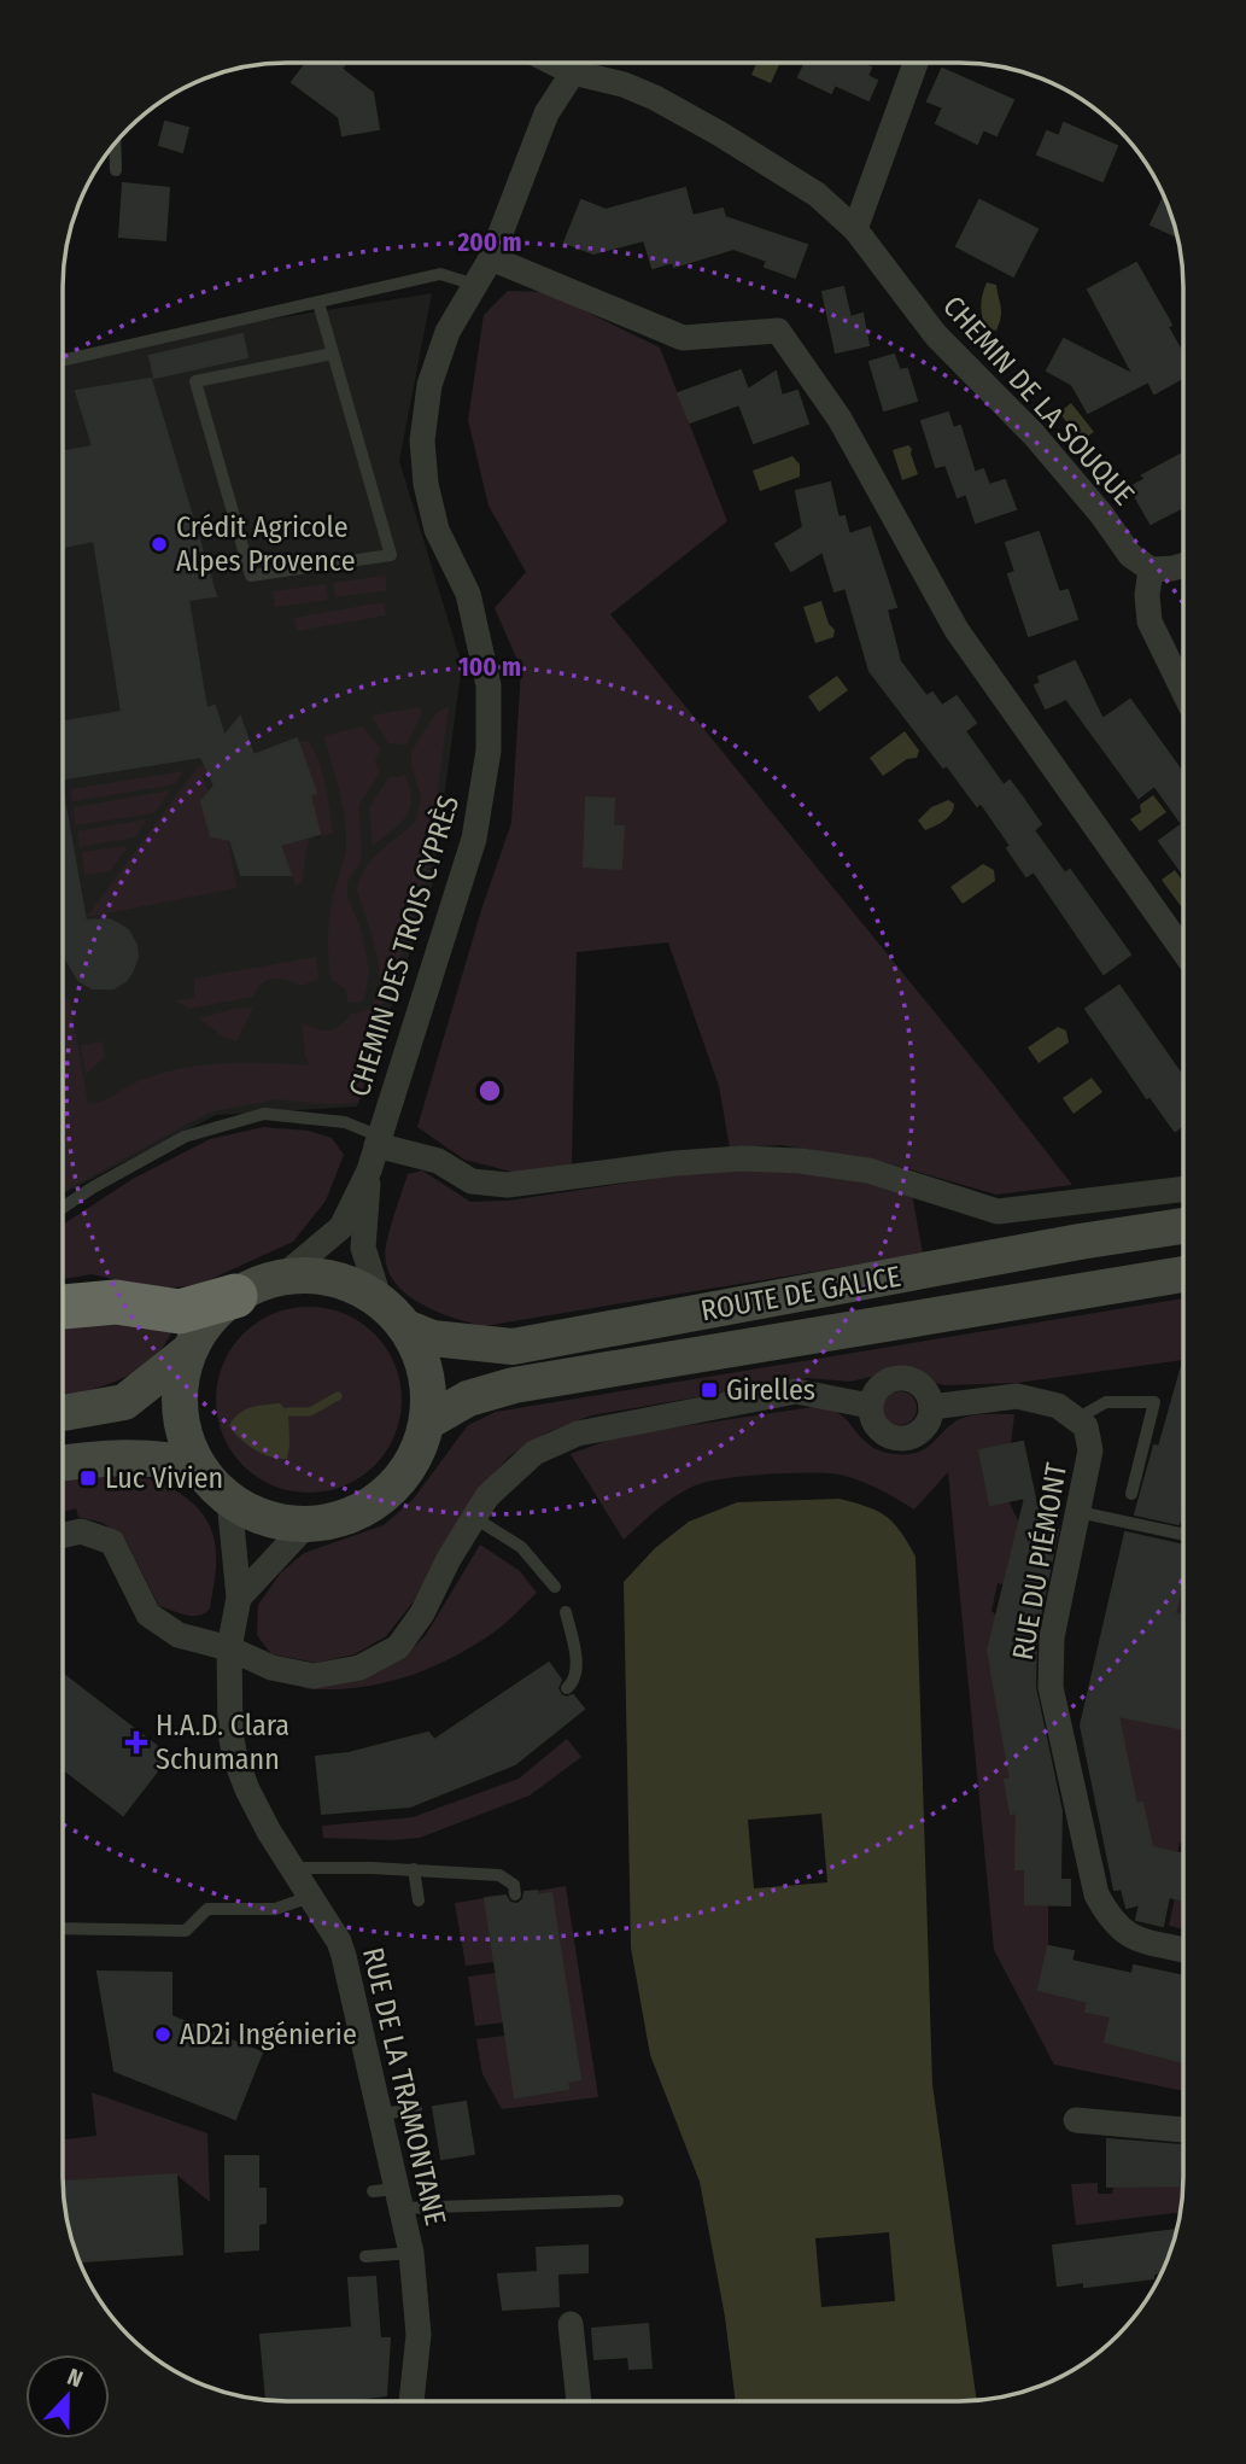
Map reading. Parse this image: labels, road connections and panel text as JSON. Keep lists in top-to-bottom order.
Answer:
{
  "streets": {
    "main road": ["ROUTE DE GALICE"],
    "street": [
      "CHEMIN DE LA SOUQUE",
      "CHEMIN DES TROIS CYPRÈS",
      "RUE DU PIÉMONT",
      "RUE DE LA TRAMONTANE"
    ]
  },
  "crossings": [
    ["CHEMIN DES TROIS CYPRÈS", "ROUTE DE GALICE"],
    ["CHEMIN DES TROIS CYPRÈS", "RUE DE LA TRAMONTANE"],
    ["ROUTE DE GALICE", "RUE DE LA TRAMONTANE"]
  ],
  "places": {
    "other": ["Crédit Agricole Alpes Provence", "AD2i Ingénierie"],
    "transit": ["Girelles", "Luc Vivien"],
    "health": ["H.A.D. Clara Schumann"]
  },
  "north": "top",
  "rings": ["200 m", "100 m"]
}
